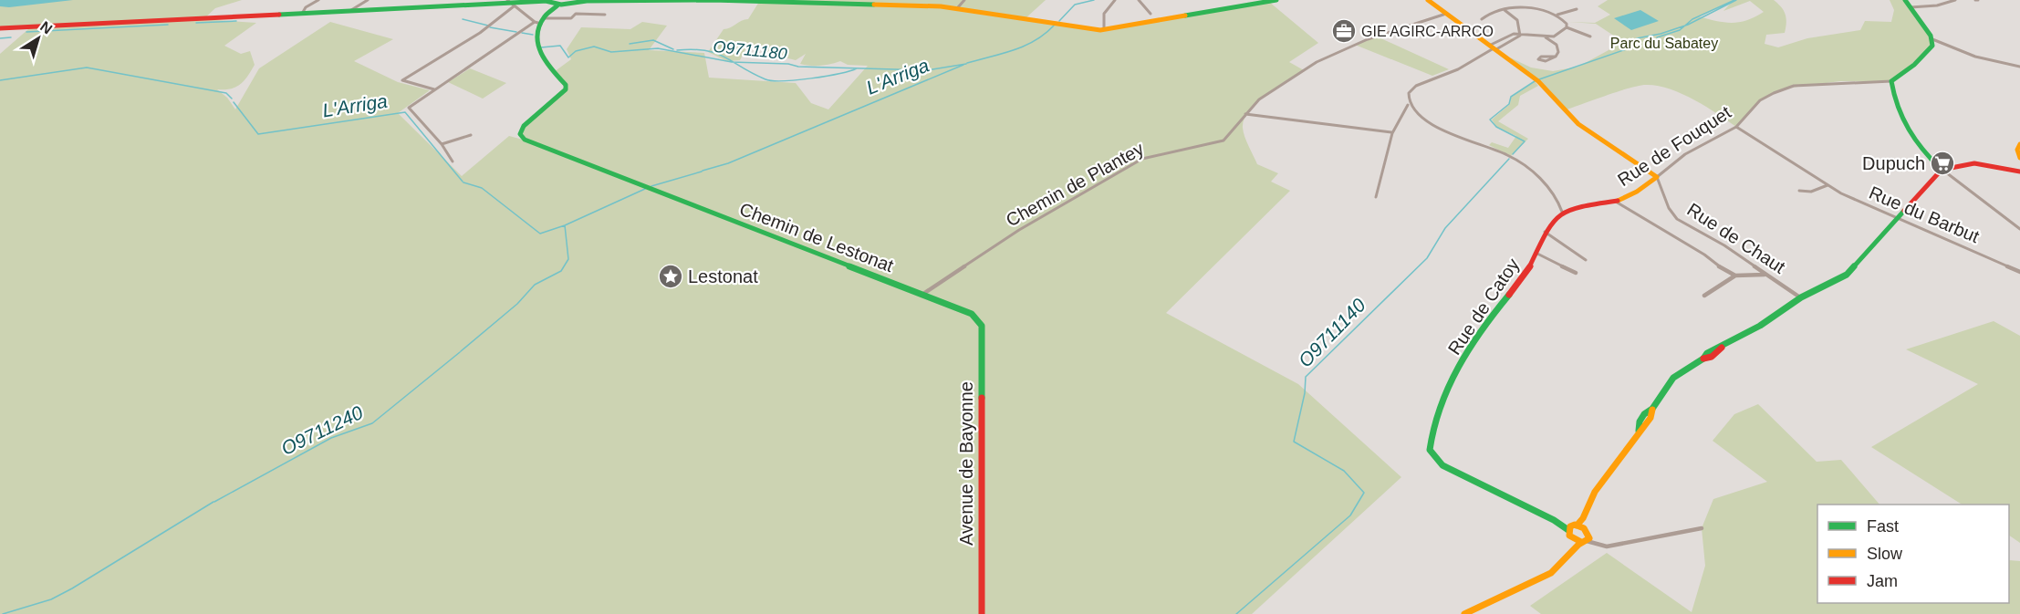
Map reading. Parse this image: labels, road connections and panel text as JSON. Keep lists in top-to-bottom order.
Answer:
{
  "streets": {
    "street": [
      "Rue de Fouquet",
      "Chemin de Plantey",
      "Rue du Barbut",
      "Chemin de Lestonat",
      "Rue de Chaut",
      "Rue de Catoy",
      "Avenue de Bayonne"
    ]
  },
  "crossings": [
    ["Rue de Fouquet", "Rue du Barbut"],
    ["Rue de Fouquet", "Rue de Chaut"],
    ["Rue de Fouquet", "Rue de Catoy"],
    ["Chemin de Plantey", "Chemin de Lestonat"],
    ["Chemin de Lestonat", "Avenue de Bayonne"]
  ],
  "water": [
    "O9711180",
    "L'Arriga",
    "O9711140",
    "O9711240"
  ],
  "parks": ["Parc du Sabatey"],
  "places": {
    "office": ["GIE AGIRC-ARRCO"],
    "supermarket": ["Dupuch"],
    "place": ["Lestonat"]
  },
  "legend": ["Fast", "Slow", "Jam"],
  "north": "top right"
}
